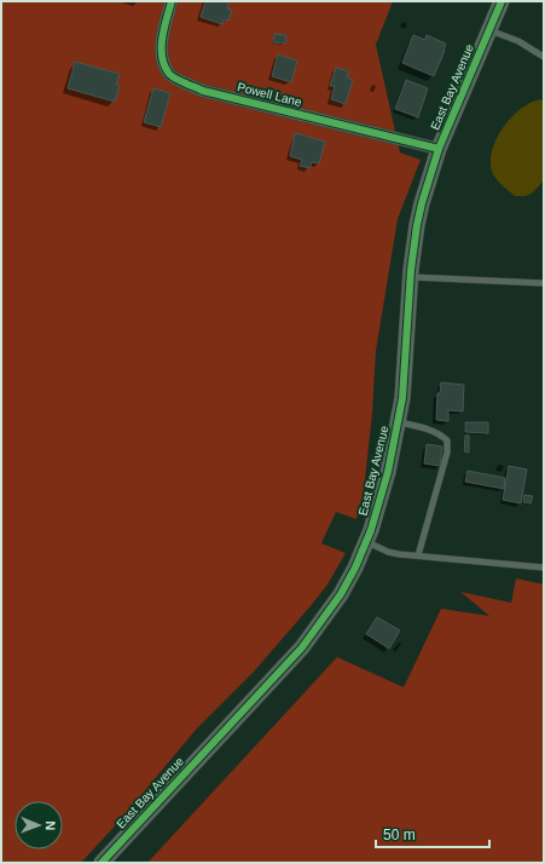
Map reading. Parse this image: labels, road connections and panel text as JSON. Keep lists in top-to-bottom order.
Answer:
{
  "streets": {
    "street": ["East Bay Avenue", "Powell Lane"]
  },
  "crossings": [
    ["East Bay Avenue", "Powell Lane"]
  ],
  "scale_bar": "50 m",
  "north": "right"
}
